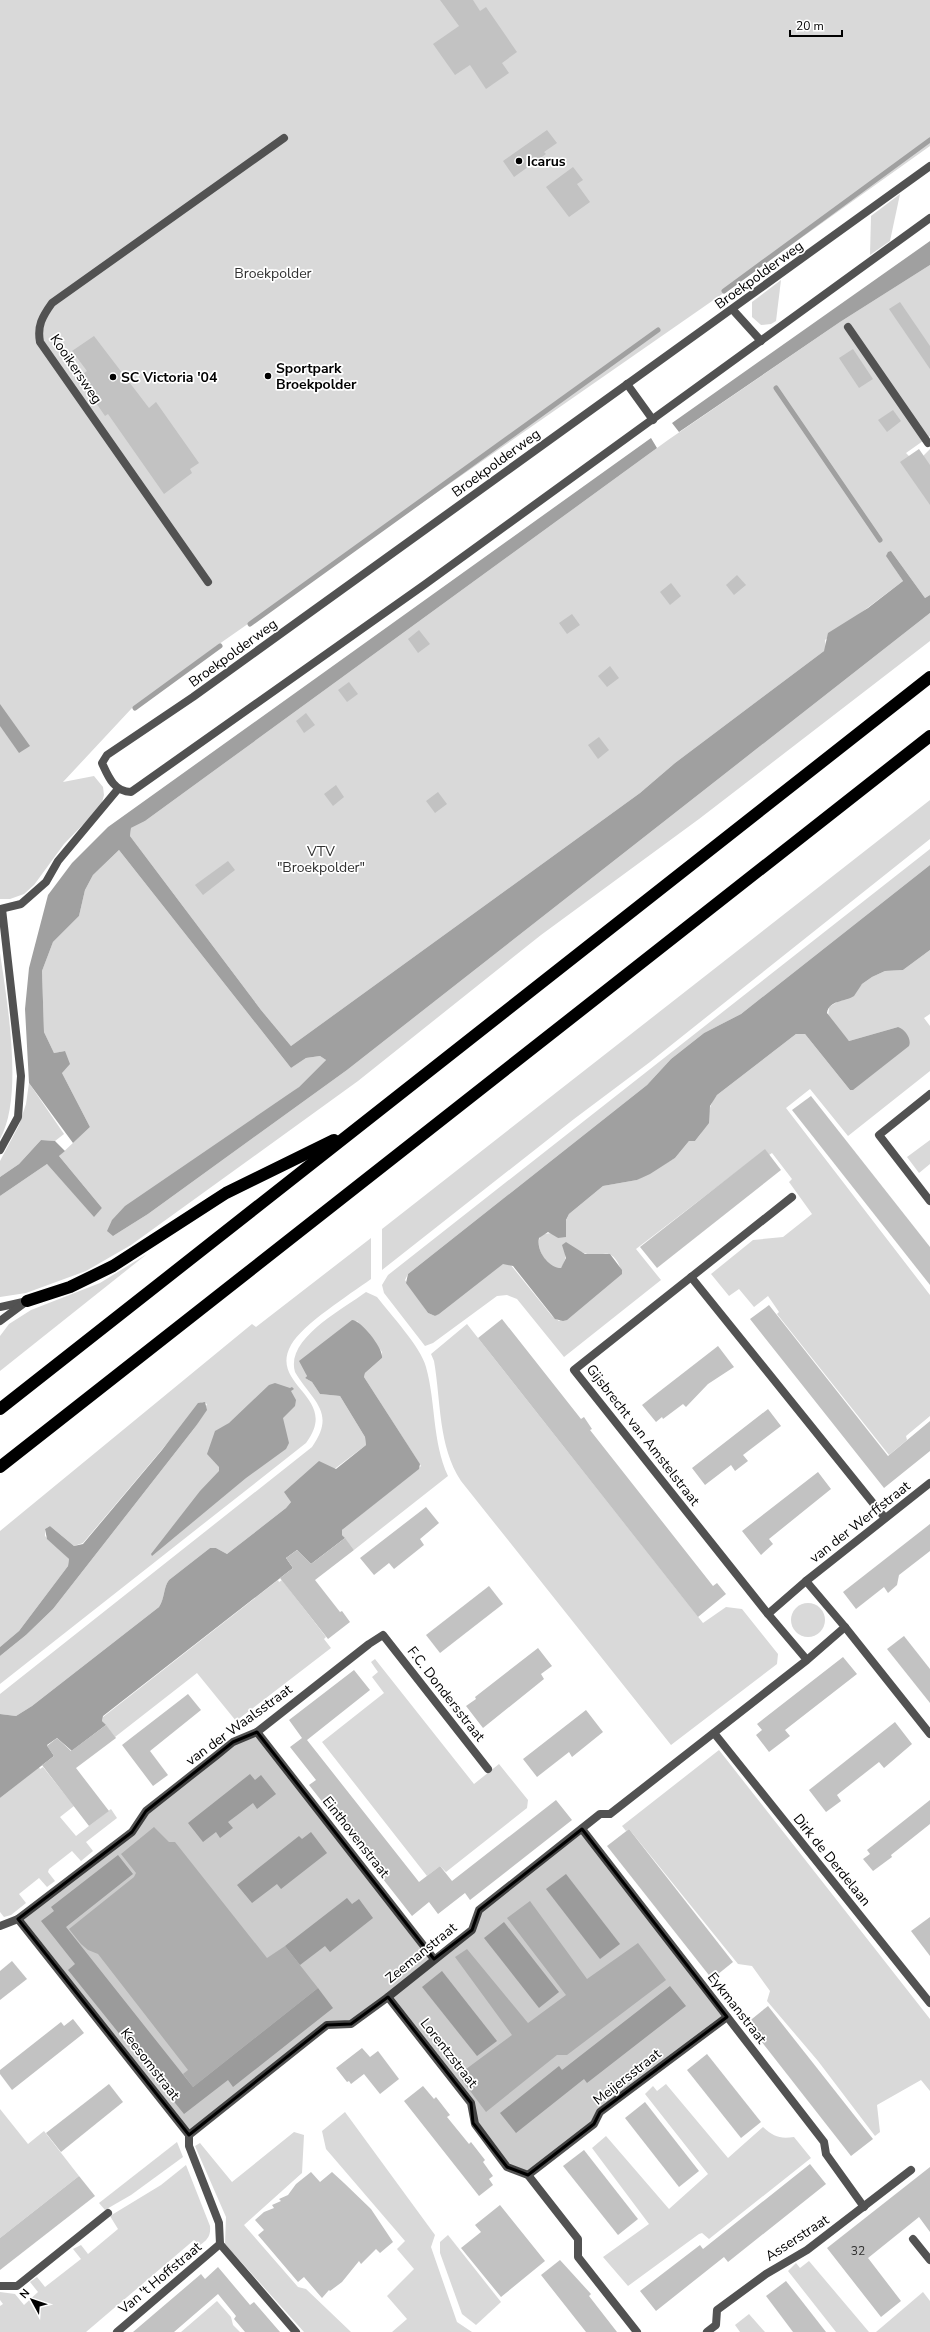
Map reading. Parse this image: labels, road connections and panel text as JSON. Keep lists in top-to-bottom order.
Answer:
{
  "streets": {
    "street": [
      "Broekpolderweg",
      "Kooikersweg",
      "Gijsbrecht van Amstelstraat",
      "van der Werffstraat",
      "F.C. Dondersstraat",
      "van der Waalsstraat",
      "Einthovenstraat",
      "Dirk de Derdelaan",
      "Zeemanstraat",
      "Eykmanstraat",
      "Lorentzstraat",
      "Keesomstraat",
      "Meijersstraat",
      "Asserstraat",
      "Van 't Hoffstraat"
    ]
  },
  "crossings": [
    ["Gijsbrecht van Amstelstraat", "van der Werffstraat"],
    ["F.C. Dondersstraat", "van der Waalsstraat"],
    ["van der Waalsstraat", "Einthovenstraat"],
    ["van der Waalsstraat", "Keesomstraat"],
    ["Einthovenstraat", "Zeemanstraat"],
    ["Dirk de Derdelaan", "Zeemanstraat"],
    ["Zeemanstraat", "Eykmanstraat"],
    ["Zeemanstraat", "Lorentzstraat"],
    ["Zeemanstraat", "Keesomstraat"],
    ["Eykmanstraat", "Meijersstraat"],
    ["Eykmanstraat", "Asserstraat"],
    ["Lorentzstraat", "Meijersstraat"],
    ["Keesomstraat", "Van 't Hoffstraat"]
  ],
  "parks": ["Broekpolder", "VTV \"Broekpolder\""],
  "places": ["Icarus", "Sportpark Broekpolder", "SC Victoria '04"],
  "house_numbers": ["32"],
  "scale_bar": "20 m",
  "north": "top left"
}
